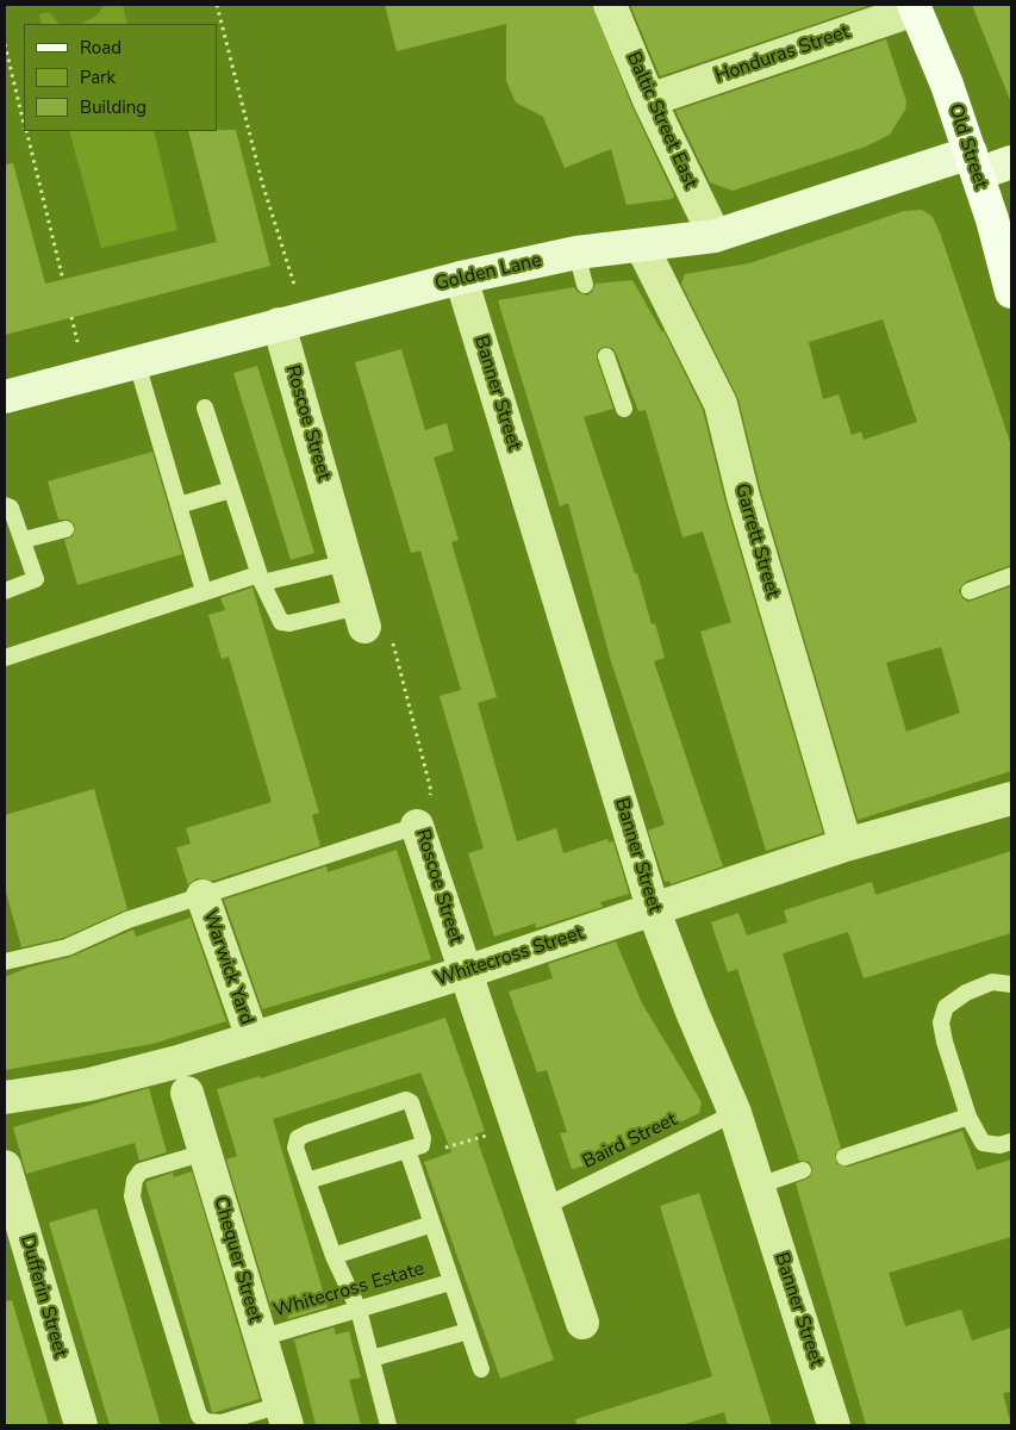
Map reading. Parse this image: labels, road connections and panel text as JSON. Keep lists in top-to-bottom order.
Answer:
{
  "streets": {
    "main road": ["Old Street"],
    "street": [
      "Honduras Street",
      "Baltic Street East",
      "Golden Lane",
      "Banner Street",
      "Roscoe Street",
      "Garrett Street",
      "Whitecross Street",
      "Warwick Yard",
      "Chequer Street",
      "Dufferin Street"
    ],
    "lane": ["Baird Street", "Whitecross Estate"]
  },
  "crossings": [
    ["Honduras Street", "Baltic Street East"],
    ["Honduras Street", "Old Street"],
    ["Baltic Street East", "Golden Lane"],
    ["Old Street", "Golden Lane"],
    ["Golden Lane", "Banner Street"],
    ["Golden Lane", "Roscoe Street"],
    ["Golden Lane", "Garrett Street"],
    ["Banner Street", "Whitecross Street"],
    ["Banner Street", "Baird Street"],
    ["Roscoe Street", "Whitecross Street"],
    ["Roscoe Street", "Baird Street"],
    ["Garrett Street", "Whitecross Street"],
    ["Whitecross Street", "Warwick Yard"],
    ["Chequer Street", "Whitecross Estate"]
  ],
  "legend": ["Road", "Park", "Building"]
}
